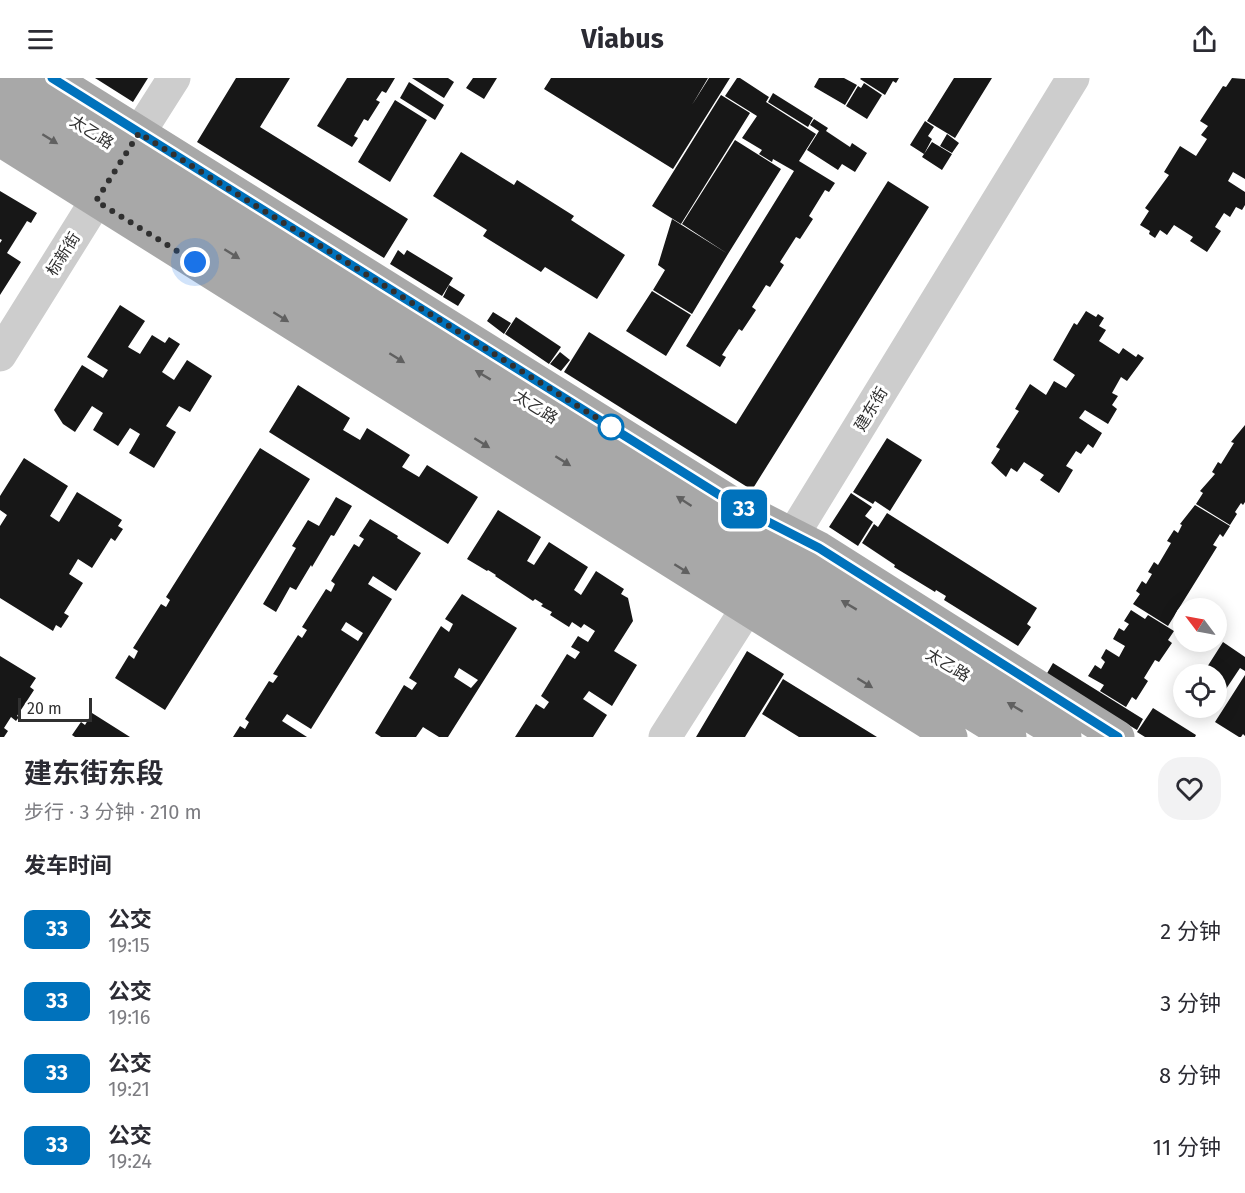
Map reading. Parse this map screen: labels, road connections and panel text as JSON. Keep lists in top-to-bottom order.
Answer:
{
  "streets": {
    "main road": ["太乙路"],
    "street": ["标新街", "建东街"]
  },
  "crossings": [
    ["太乙路", "标新街"],
    ["太乙路", "建东街"]
  ],
  "lines": ["bus line 33"],
  "scale_bar": "20 m",
  "north": "top left",
  "page": {
    "header": "Viabus",
    "on_map": "33",
    "scale": "20 m",
    "heading": [
      ["建东街东段", "步行 · 3 分钟 · 210 m"],
      "发车时间"
    ],
    "list": [
      {
        "mark": "33",
        "name": "公交",
        "note": "19:15",
        "value": "2 分钟"
      },
      {
        "mark": "33",
        "name": "公交",
        "note": "19:16",
        "value": "3 分钟"
      },
      {
        "mark": "33",
        "name": "公交",
        "note": "19:21",
        "value": "8 分钟"
      },
      {
        "mark": "33",
        "name": "公交",
        "note": "19:24",
        "value": "11 分钟"
      }
    ]
  }
}
